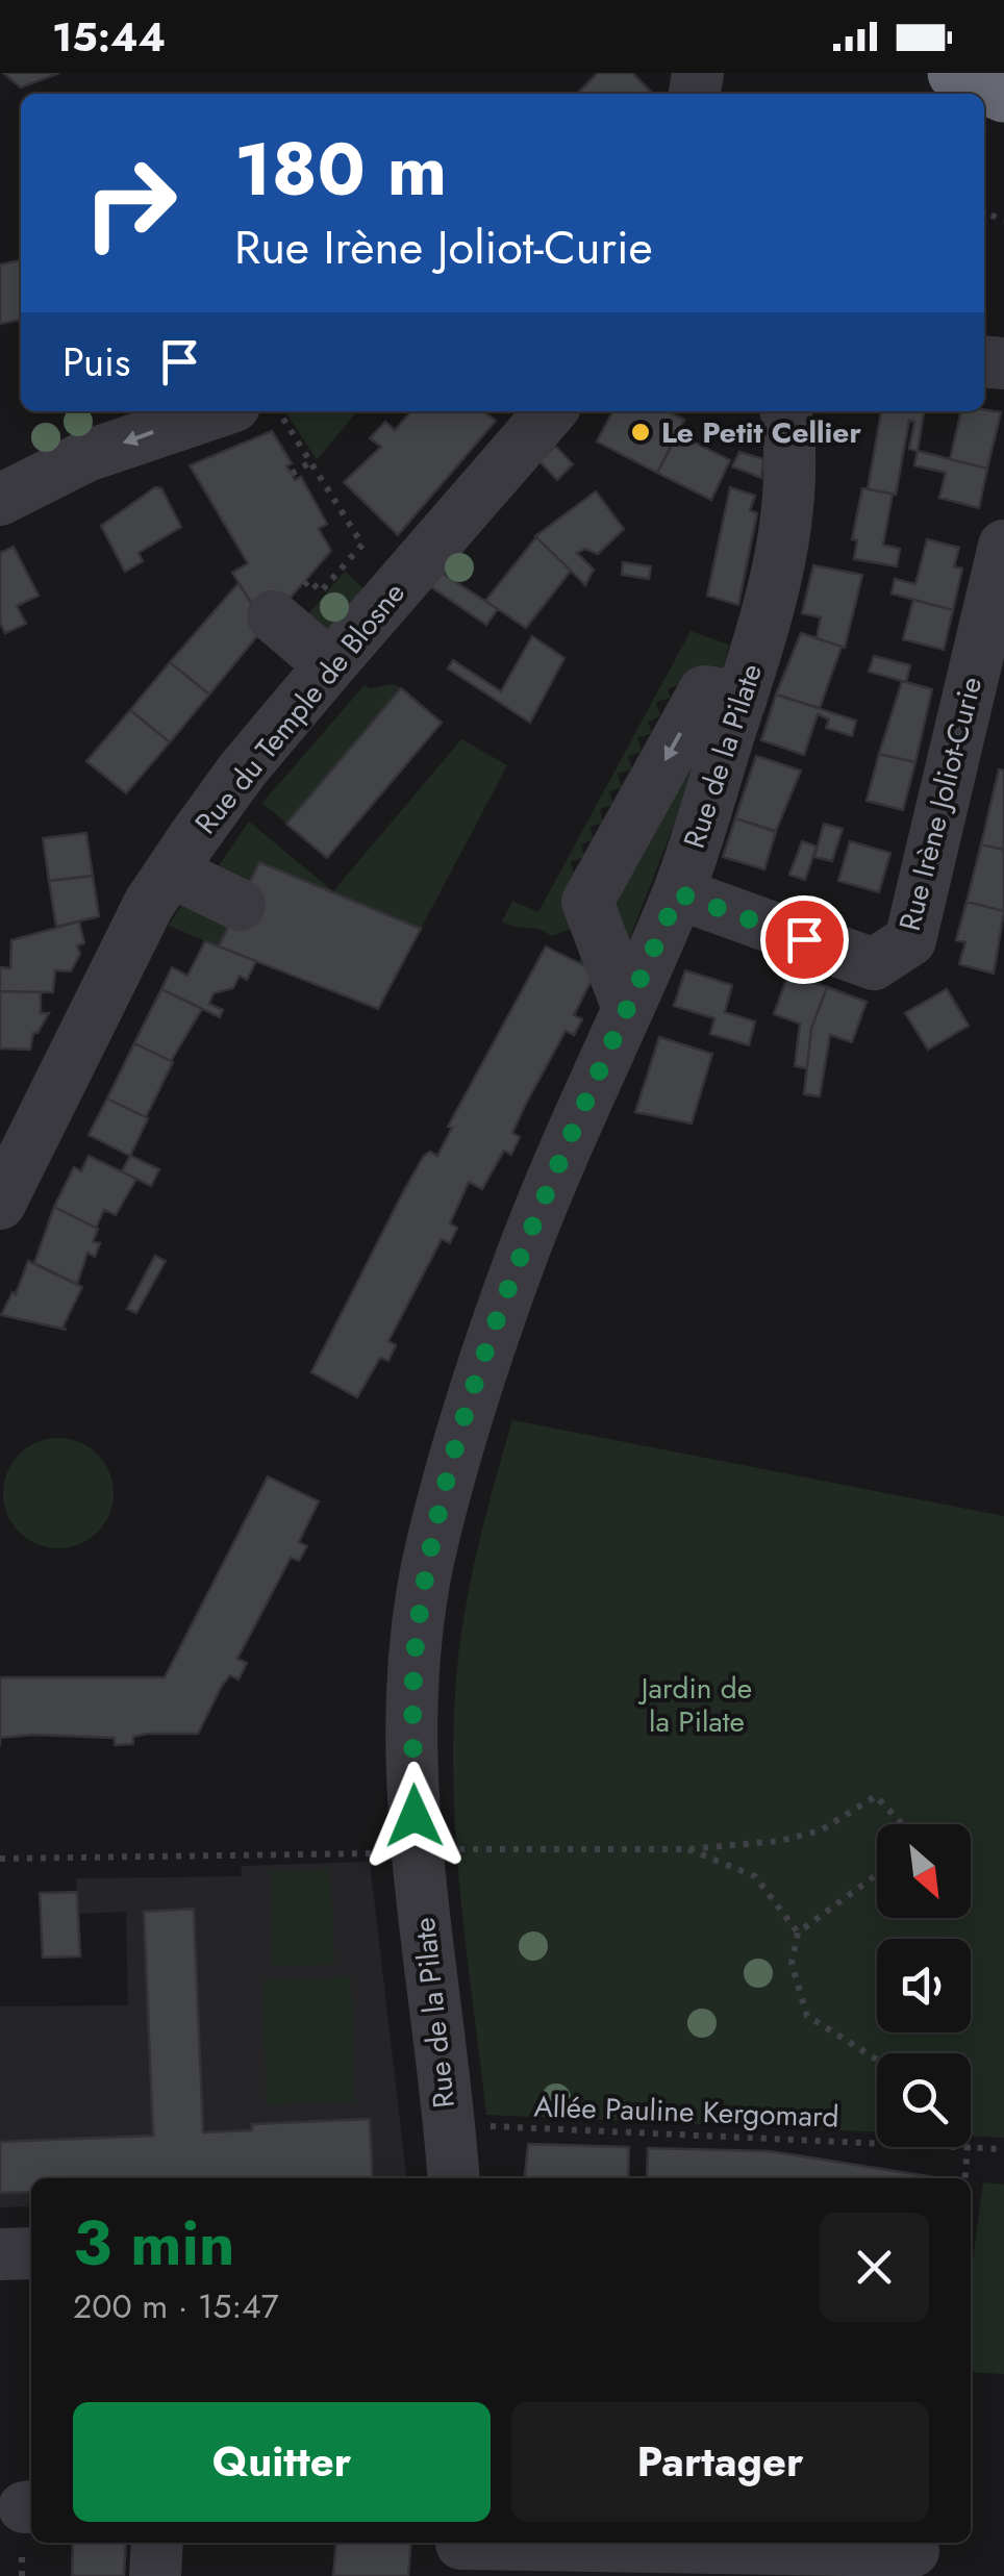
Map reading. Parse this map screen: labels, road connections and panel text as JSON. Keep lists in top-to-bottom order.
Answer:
{
  "streets": {
    "street": ["Rue du Temple de Blosne", "Rue de la Pilate", "Rue Irène Joliot-Curie"],
    "path": ["Allée Pauline Kergomard"]
  },
  "crossings": [
    ["Rue de la Pilate", "Rue Irène Joliot-Curie"],
    ["Rue de la Pilate", "Allée Pauline Kergomard"]
  ],
  "parks": ["Jardin de la Pilate"],
  "places": ["Le Petit Cellier"],
  "north": "bottom right",
  "page": {
    "status": "15:44",
    "turn": ["180 m", "Rue Irène Joliot-Curie"],
    "then": "Puis",
    "heading": ["3 min", "200 m · 15:47"],
    "buttons": ["Quitter", "Partager"]
  }
}
